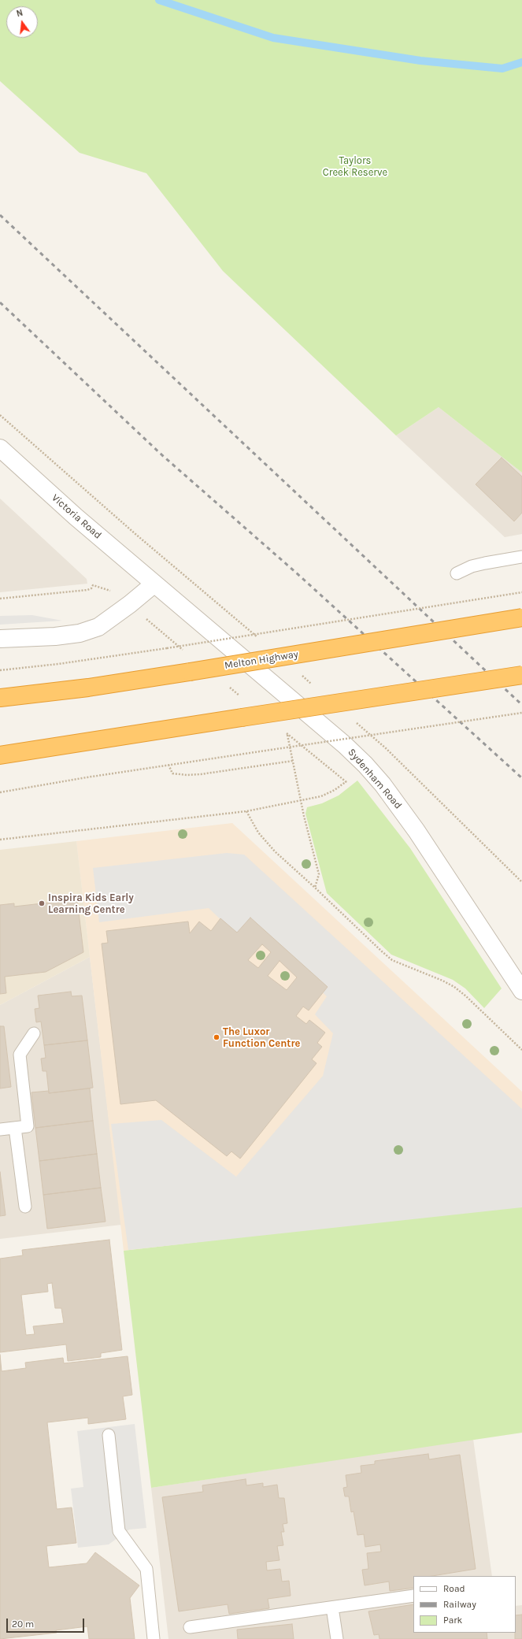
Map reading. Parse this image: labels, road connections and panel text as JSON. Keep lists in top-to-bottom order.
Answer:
{
  "streets": {
    "highway": ["Melton Highway"],
    "street": ["Victoria Road", "Sydenham Road"]
  },
  "crossings": [
    ["Victoria Road", "Sydenham Road"]
  ],
  "parks": ["Taylors Creek Reserve"],
  "places": ["Inspira Kids Early Learning Centre", "The Luxor Function Centre"],
  "legend": ["Road", "Railway", "Park"],
  "scale_bar": "20 m",
  "north": "top"
}
